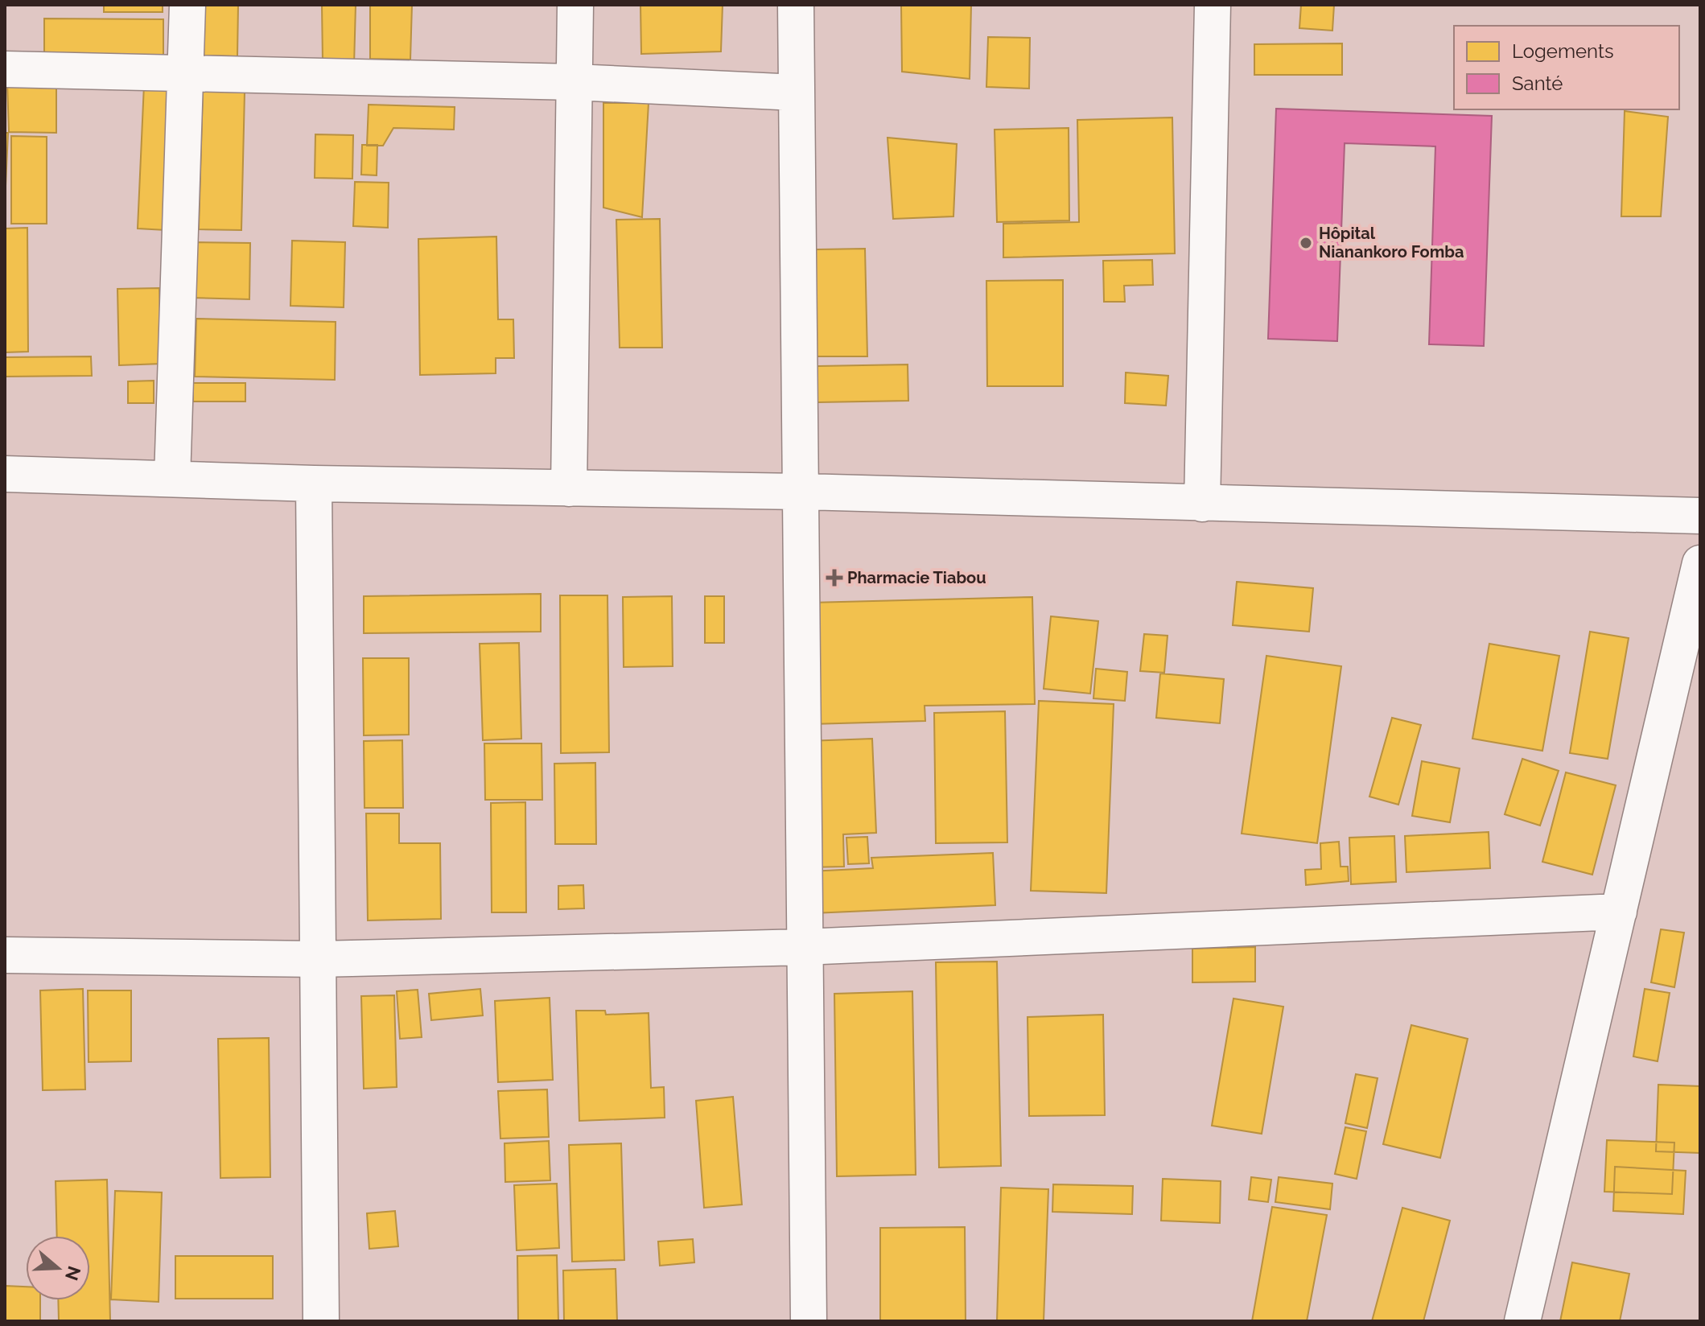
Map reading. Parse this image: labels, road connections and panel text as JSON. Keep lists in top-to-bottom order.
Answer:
{
  "places": {
    "other": ["Hôpital Nianankoro Fomba"],
    "health": ["Pharmacie Tiabou"]
  },
  "legend": ["Logements", "Santé"],
  "north": "right"
}
